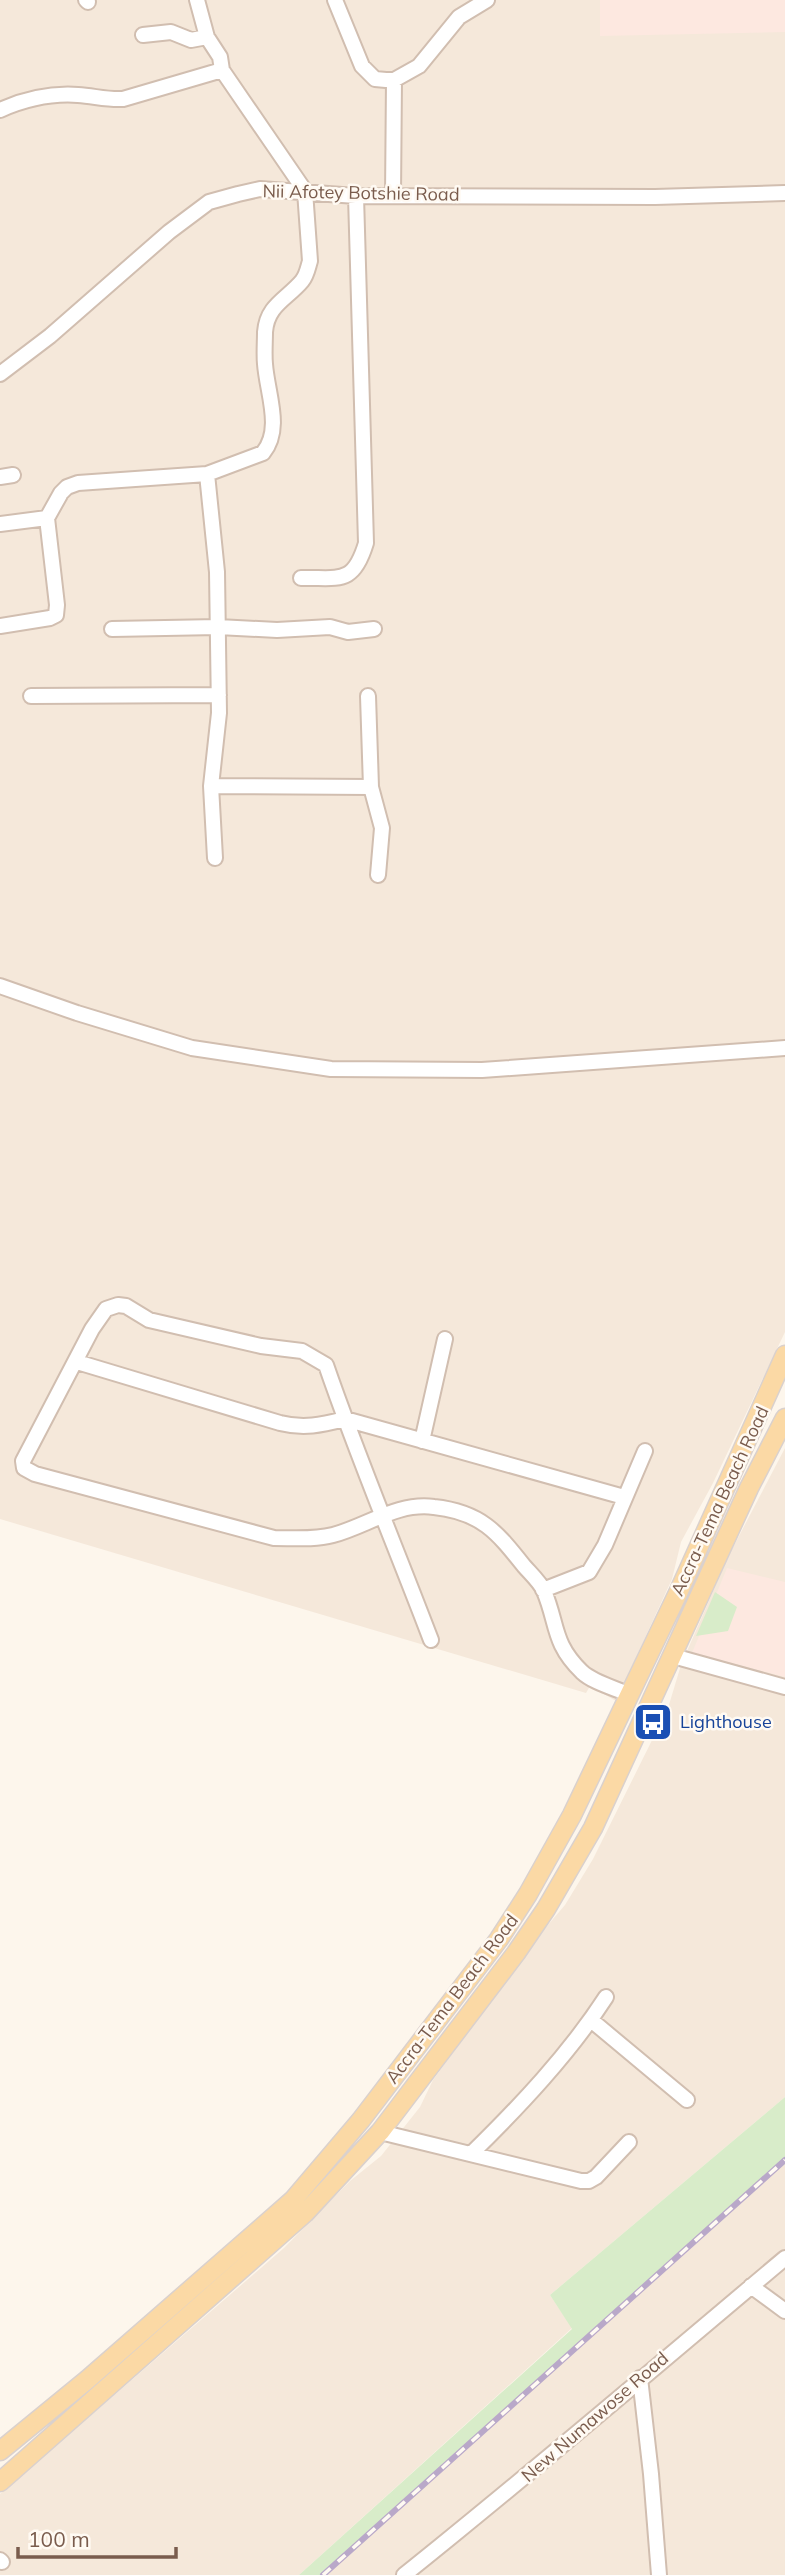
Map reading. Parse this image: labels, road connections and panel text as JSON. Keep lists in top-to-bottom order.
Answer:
{
  "streets": {
    "main road": ["Accra-Tema Beach Road"],
    "street": ["Nii Afotey Botshie Road", "New Numawose Road"]
  },
  "places": {
    "bus stop": ["Lighthouse"]
  },
  "scale_bar": "100 m"
}
